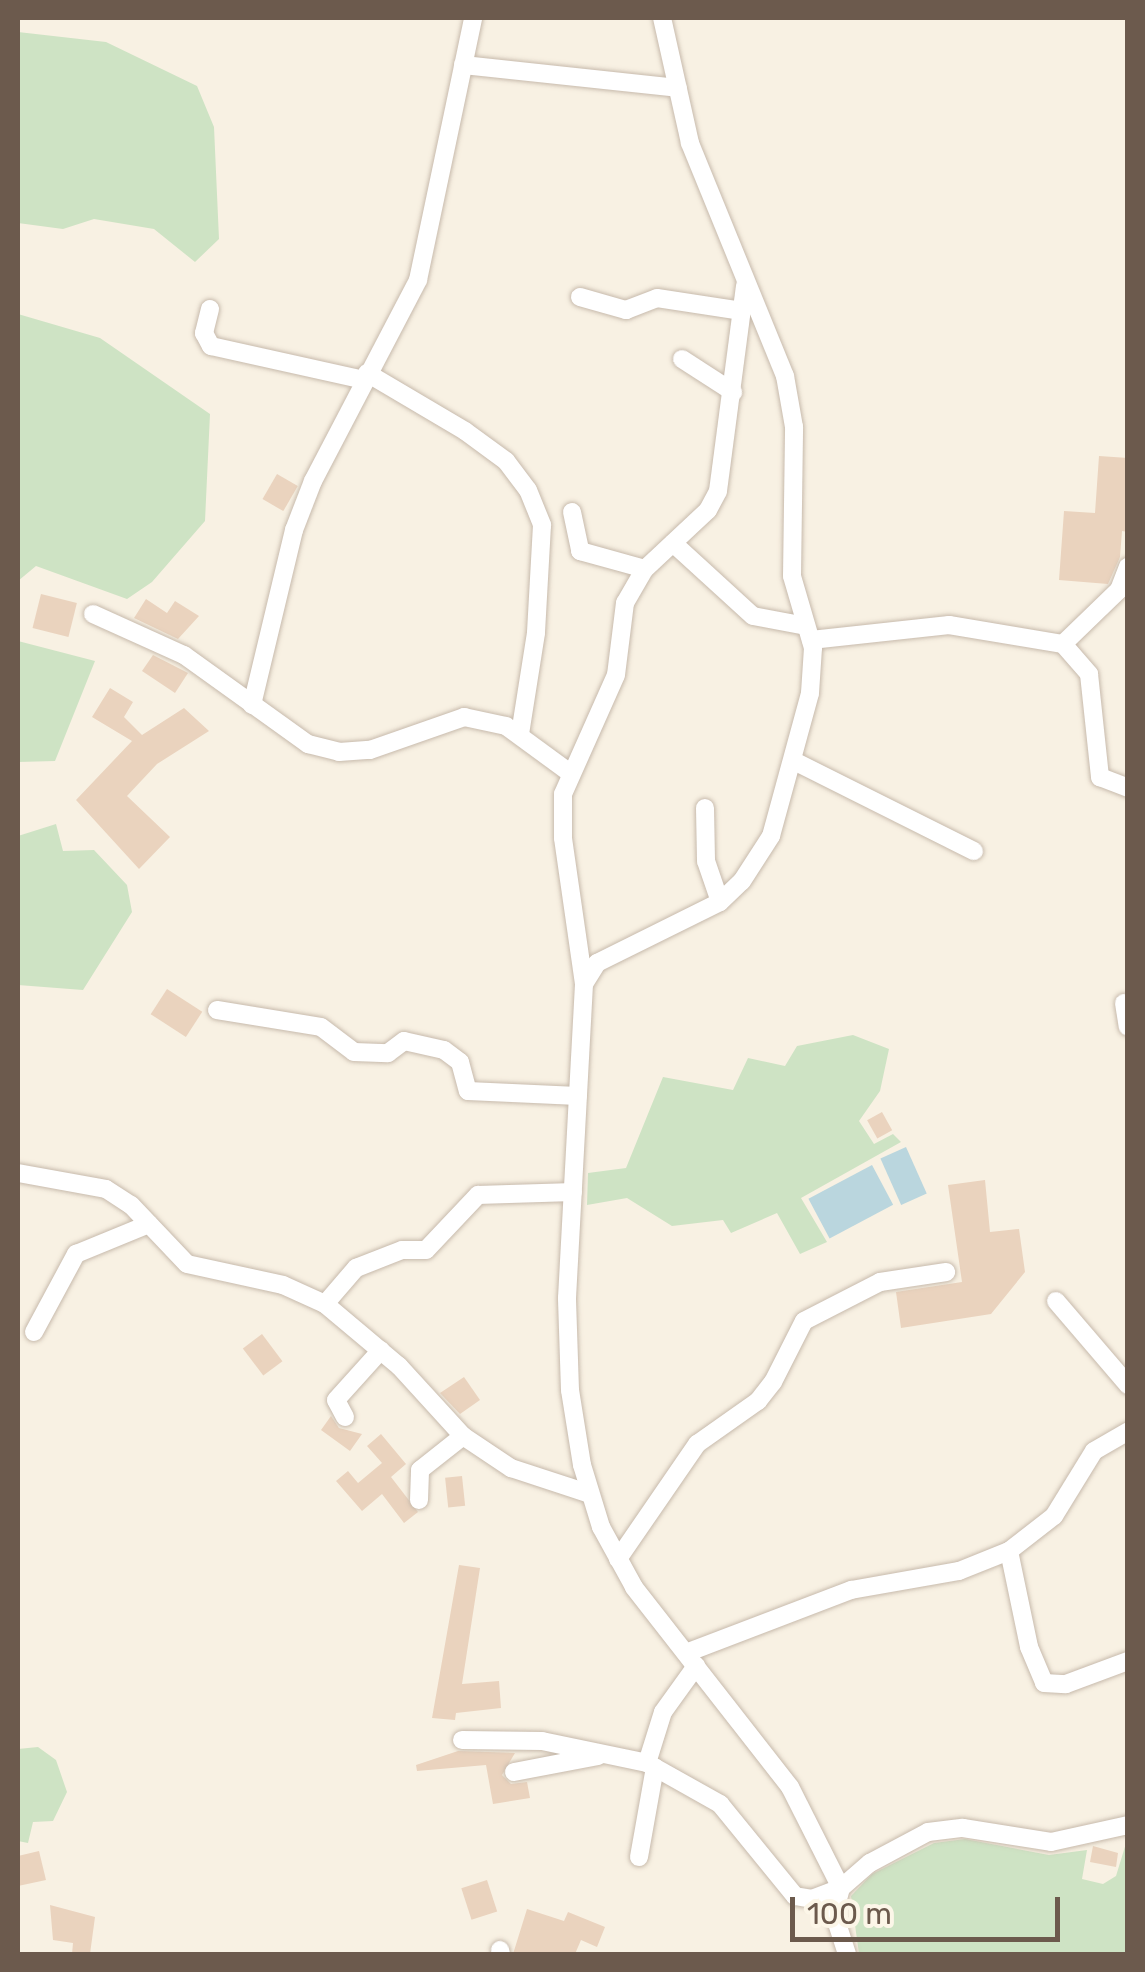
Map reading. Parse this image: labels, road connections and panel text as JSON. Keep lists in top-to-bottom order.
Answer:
{
  "scale_bar": "100 m"
}
